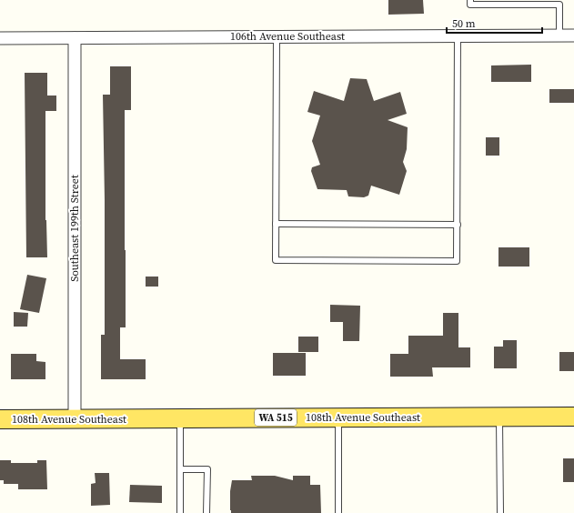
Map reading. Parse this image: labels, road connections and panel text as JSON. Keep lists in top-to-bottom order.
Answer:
{
  "streets": {
    "main road": ["WA 515", "108th Avenue Southeast"],
    "street": ["106th Avenue Southeast", "Southeast 199th Street"]
  },
  "crossings": [
    ["106th Avenue Southeast", "Southeast 199th Street"],
    ["Southeast 199th Street", "108th Avenue Southeast"]
  ],
  "scale_bar": "50 m"
}
